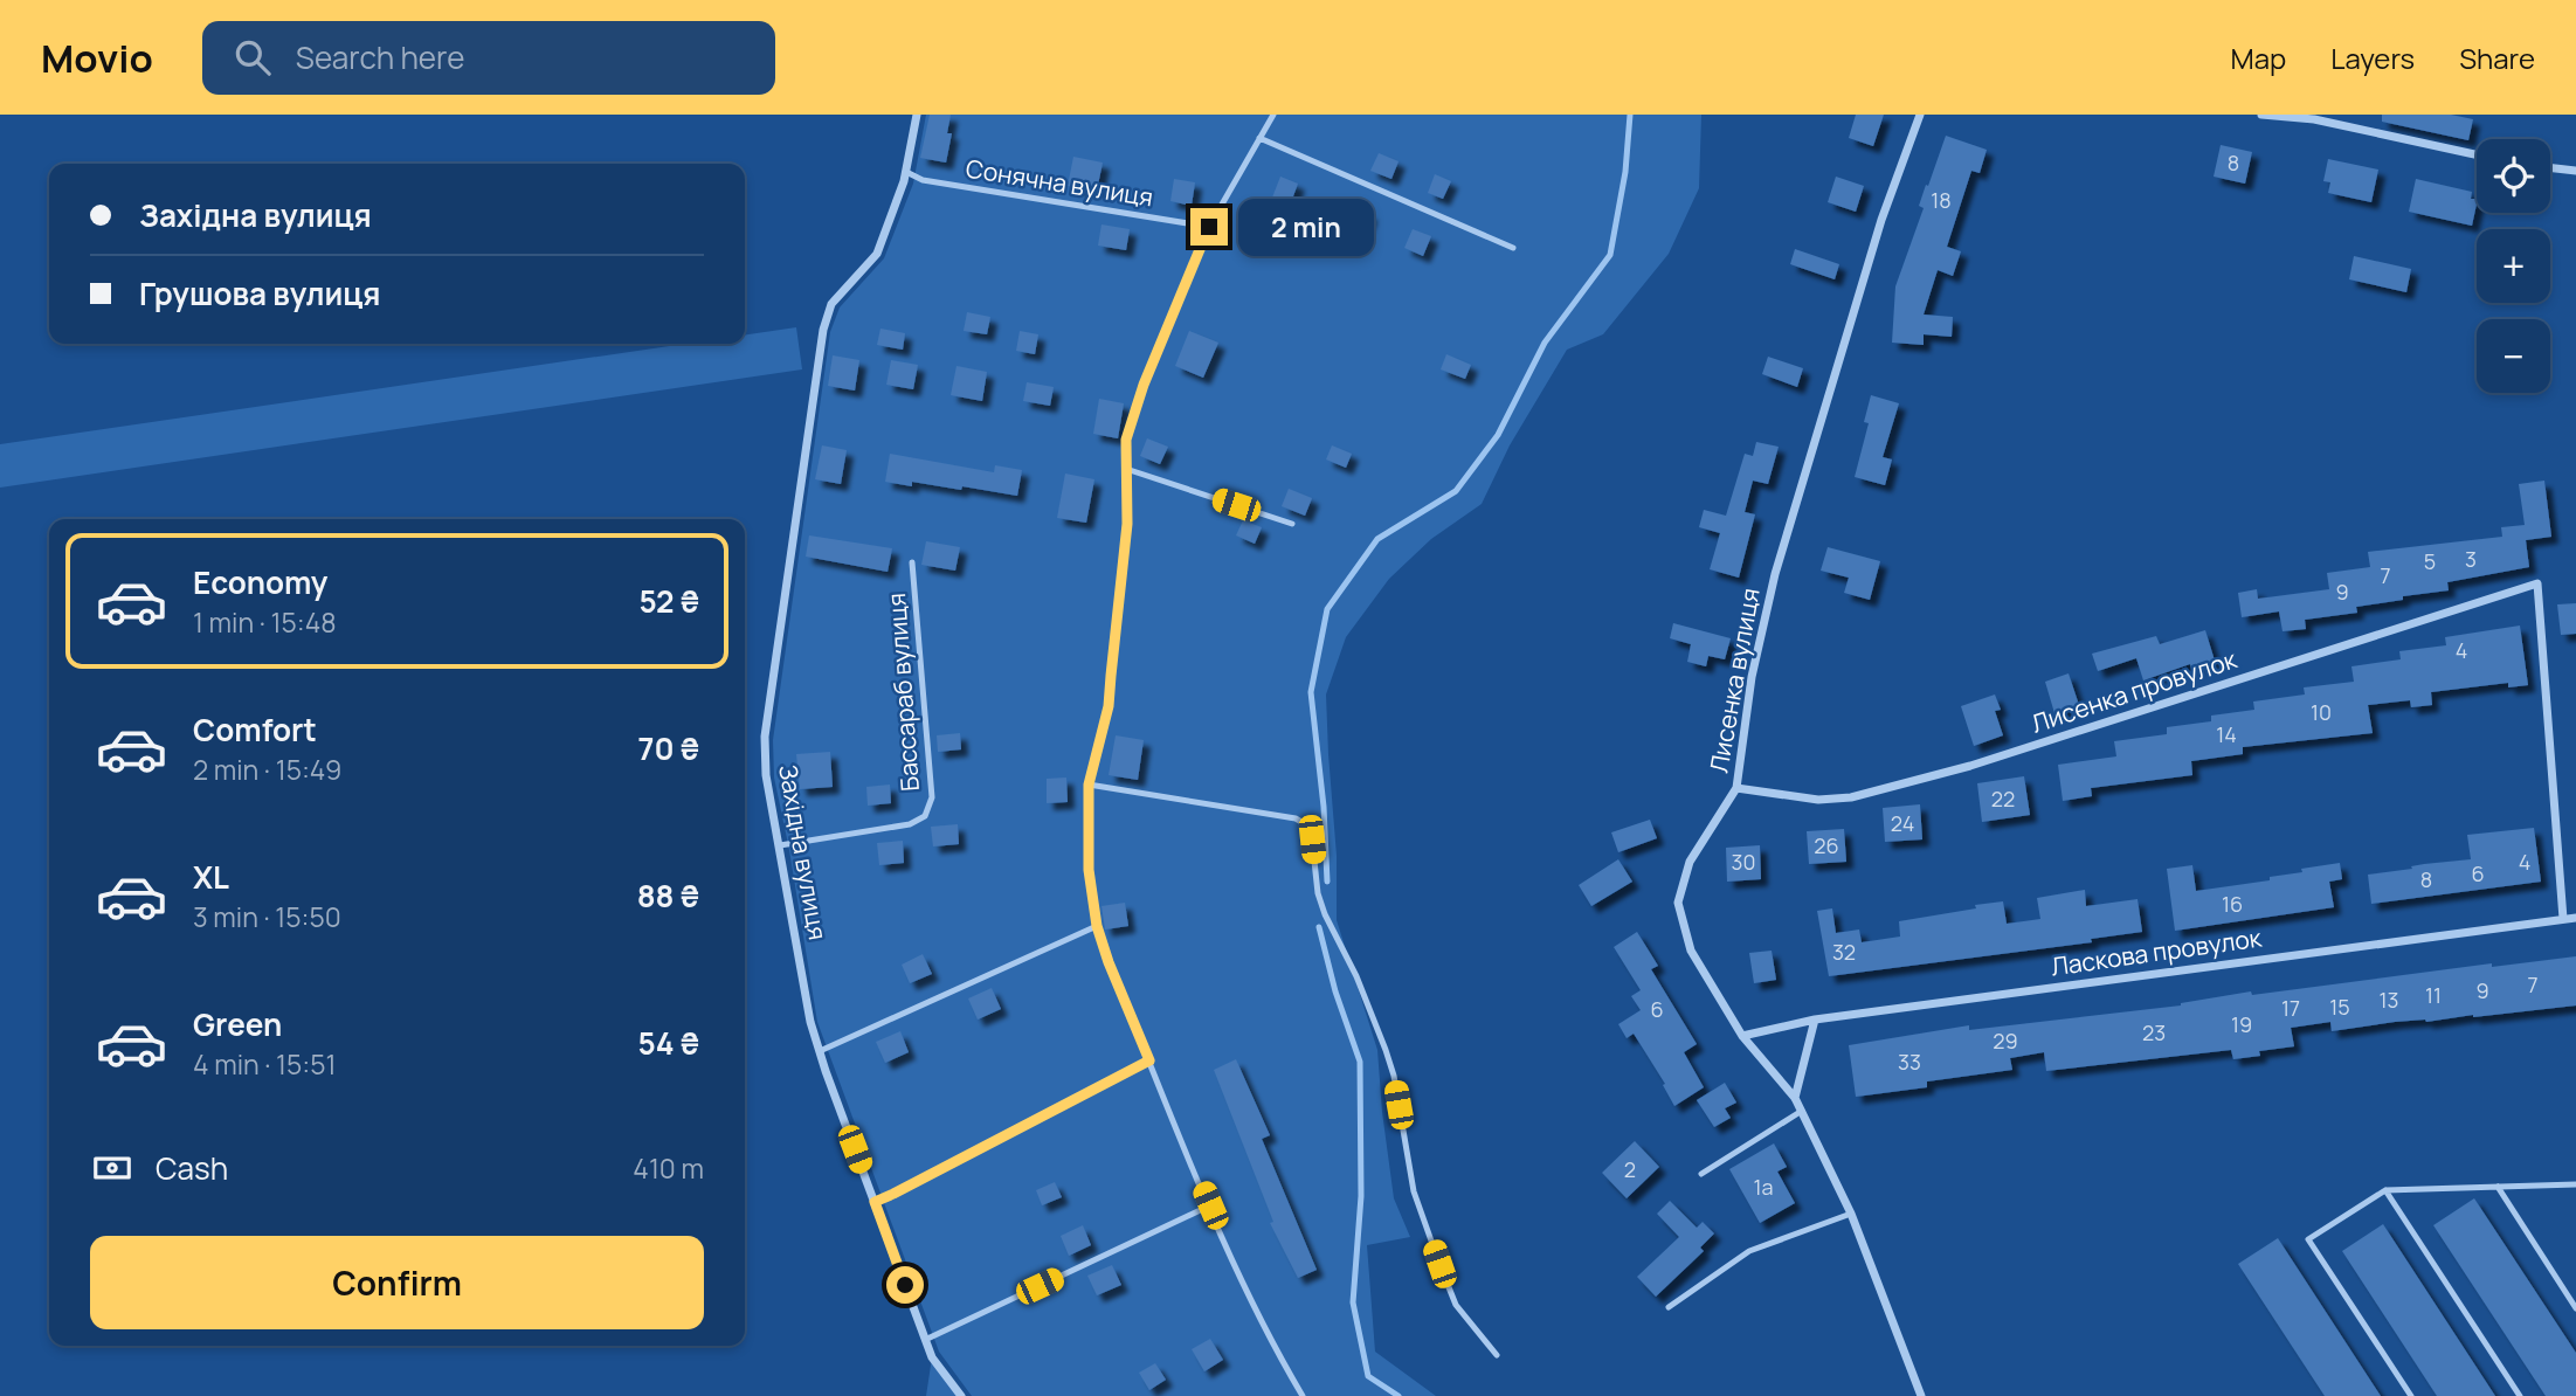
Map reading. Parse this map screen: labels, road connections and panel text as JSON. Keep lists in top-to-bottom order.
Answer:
{
  "streets": {
    "street": [
      "Лисенка вулиця",
      "Лисенка провулок",
      "Західна вулиця",
      "Ласкова провулок"
    ],
    "lane": ["Сонячна вулиця", "Бассараб вулиця"]
  },
  "crossings": [
    ["Сонячна вулиця", "Західна вулиця"],
    ["Лисенка вулиця", "Лисенка провулок"],
    ["Лисенка вулиця", "Ласкова провулок"],
    ["Бассараб вулиця", "Західна вулиця"],
    ["Лисенка провулок", "Ласкова провулок"]
  ],
  "house_numbers": [
    "8",
    "18",
    "3",
    "5",
    "7",
    "9",
    "4",
    "10",
    "14",
    "22",
    "24",
    "26",
    "30",
    "4",
    "6",
    "8",
    "16",
    "32",
    "7",
    "9",
    "11",
    "13",
    "15",
    "17",
    "6",
    "19",
    "23",
    "29",
    "33",
    "2",
    "1а"
  ],
  "page": {
    "header": "Movio",
    "search": "Search here",
    "nav": ["Map", "Layers", "Share"],
    "map_buttons": ["+", "−"],
    "banner": ["Західна вулиця", "Грушова вулиця"],
    "bubble": "2 min",
    "list": [
      {
        "name": "Economy",
        "note": "1 min · 15:48",
        "value": "52 ₴"
      },
      {
        "name": "Comfort",
        "note": "2 min · 15:49",
        "value": "70 ₴"
      },
      {
        "name": "XL",
        "note": "3 min · 15:50",
        "value": "88 ₴"
      },
      {
        "name": "Green",
        "note": "4 min · 15:51",
        "value": "54 ₴"
      }
    ],
    "pay": ["Cash", "410 m"],
    "buttons": "Confirm"
  }
}
